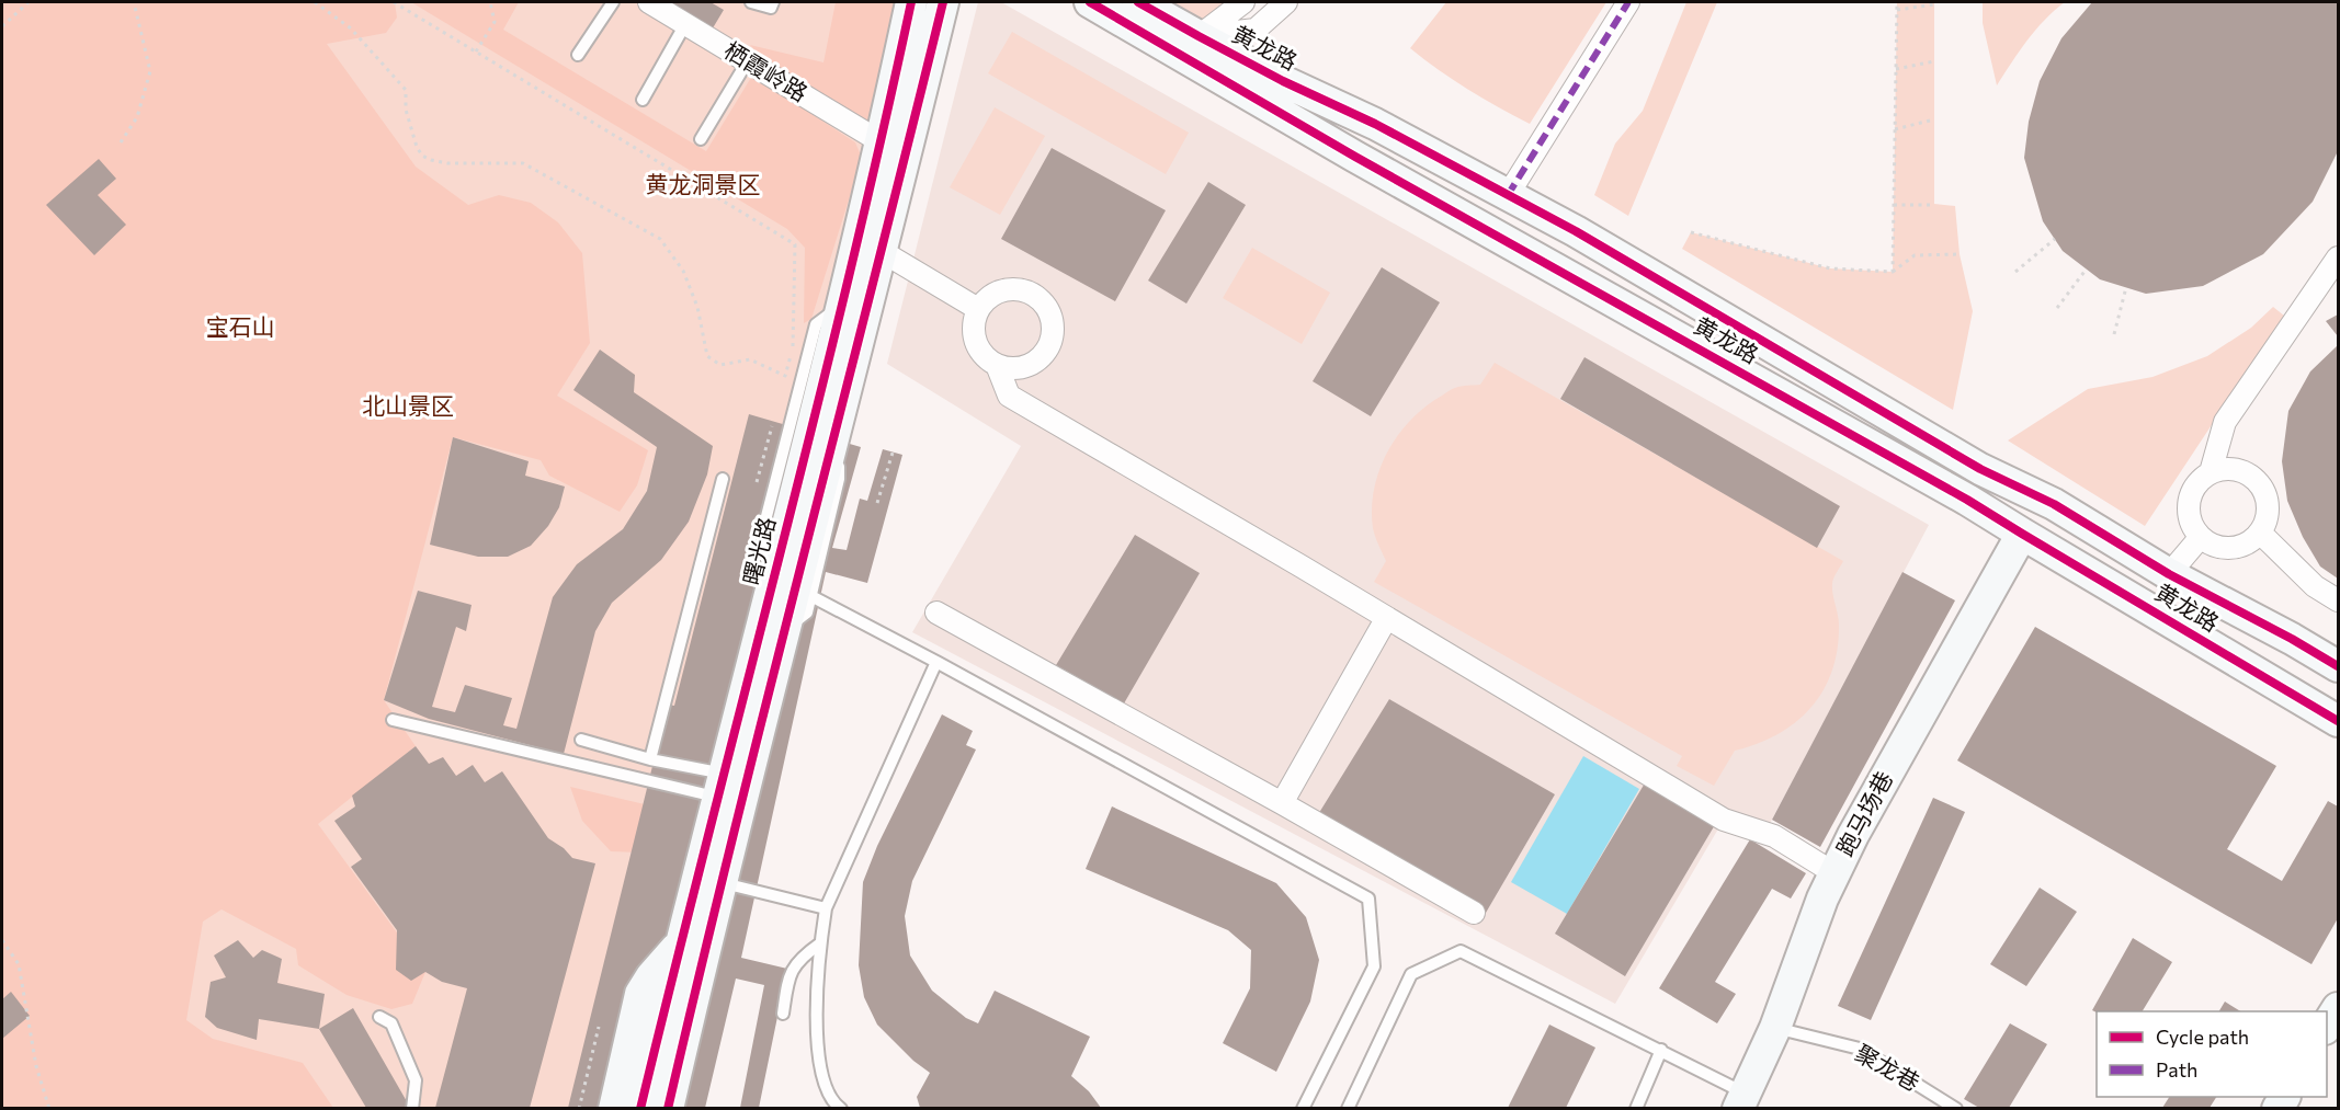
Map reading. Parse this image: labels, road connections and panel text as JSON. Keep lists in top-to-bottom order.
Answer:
{
  "streets": {
    "main road": ["黄龙路", "曙光路", "跑马场巷"],
    "street": ["栖霞岭路"],
    "lane": ["聚龙巷"]
  },
  "crossings": [
    ["黄龙路", "跑马场巷"],
    ["栖霞岭路", "曙光路"],
    ["跑马场巷", "聚龙巷"]
  ],
  "parks": ["黄龙洞景区", "宝石山", "北山景区"],
  "legend": ["Cycle path", "Path"]
}
